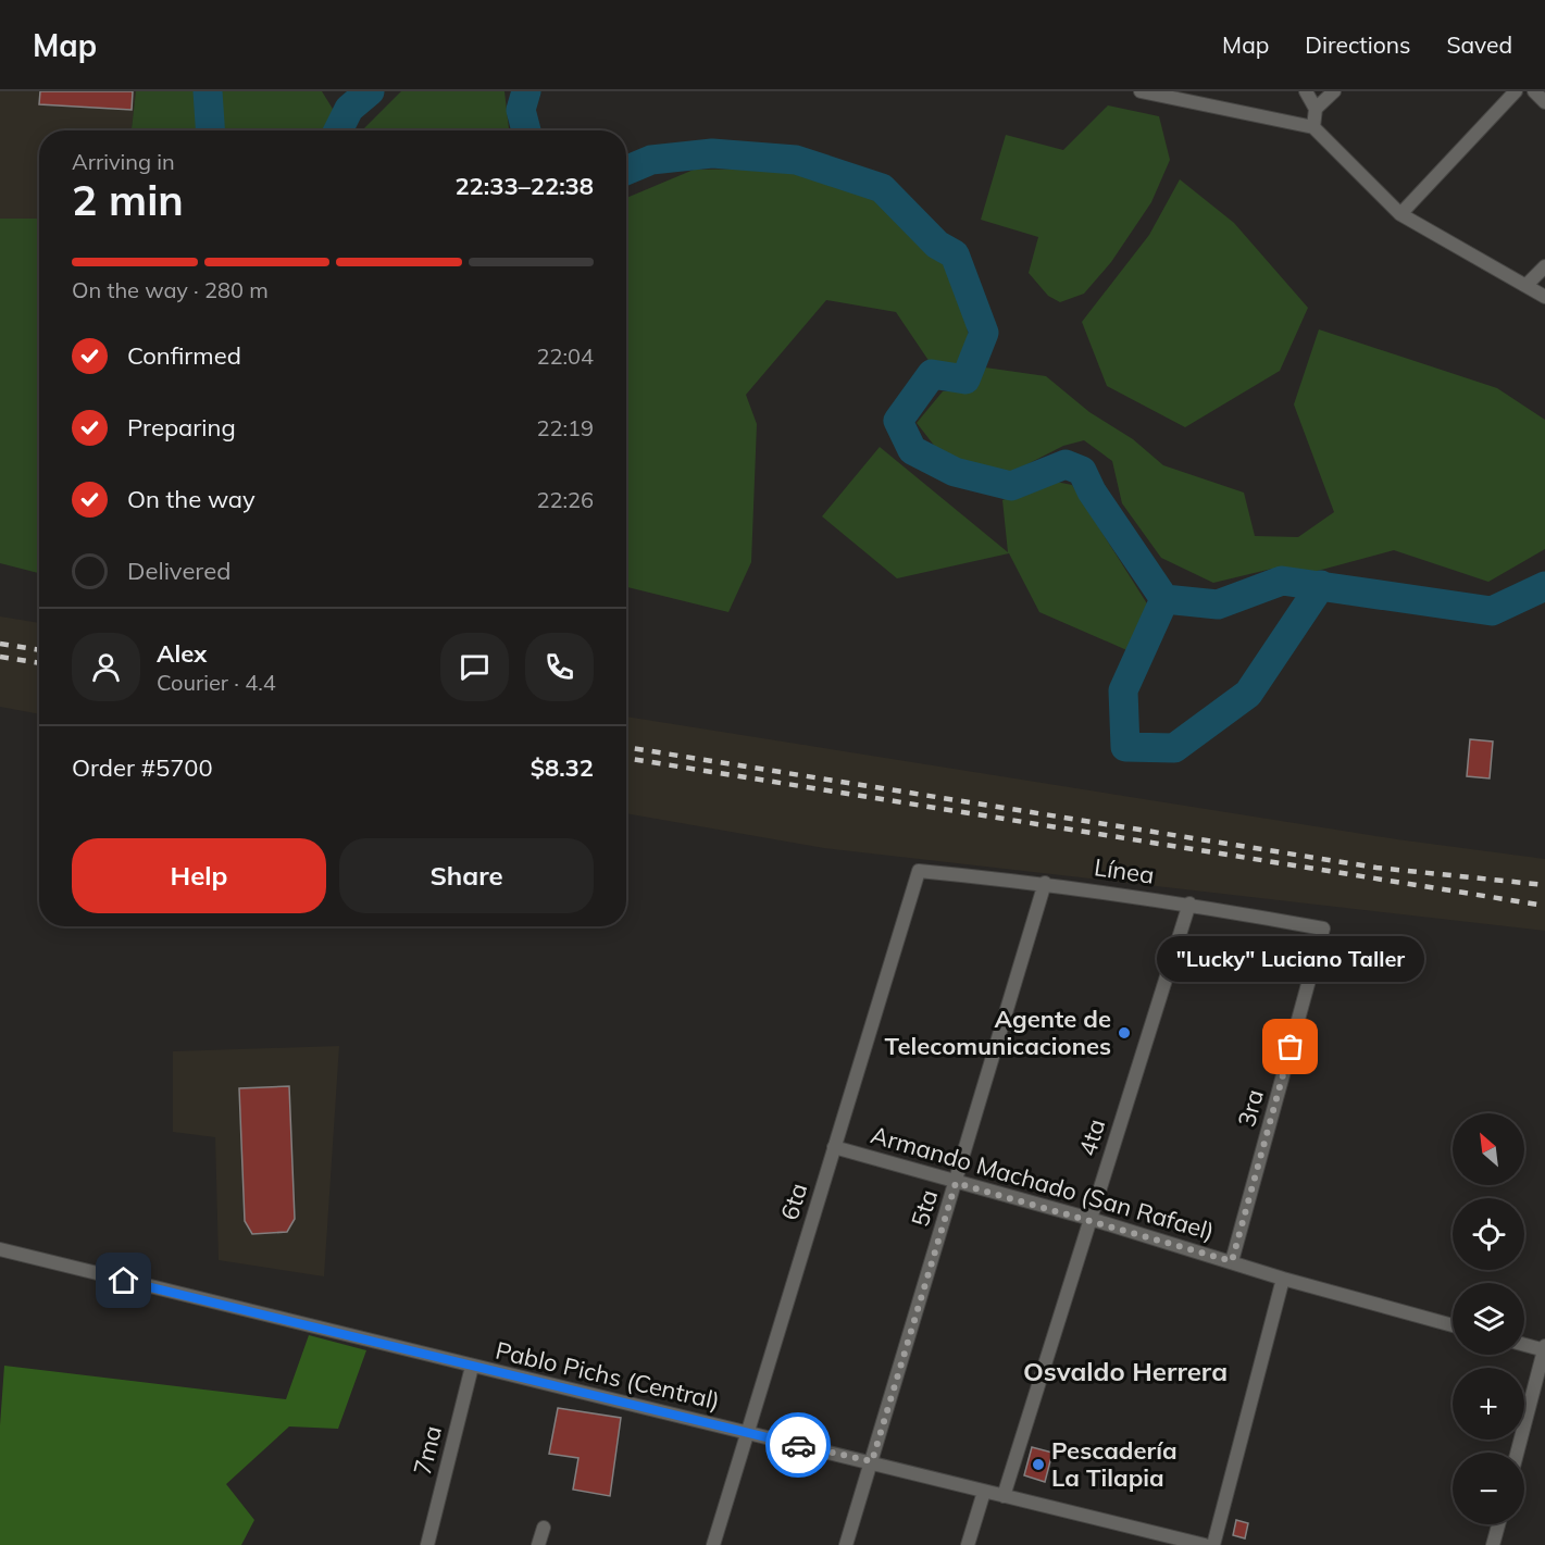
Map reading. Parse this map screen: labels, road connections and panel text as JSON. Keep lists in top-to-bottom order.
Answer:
{
  "streets": {
    "street": [
      "Línea",
      "3ra",
      "4ta",
      "Armando Machado (San Rafael)",
      "6ta",
      "5ta",
      "Pablo Pichs (Central)",
      "7ma"
    ]
  },
  "crossings": [
    ["Línea", "3ra"],
    ["Línea", "4ta"],
    ["Línea", "6ta"],
    ["Línea", "5ta"],
    ["3ra", "Armando Machado (San Rafael)"],
    ["4ta", "Armando Machado (San Rafael)"],
    ["4ta", "Pablo Pichs (Central)"],
    ["Armando Machado (San Rafael)", "6ta"],
    ["Armando Machado (San Rafael)", "5ta"],
    ["6ta", "Pablo Pichs (Central)"],
    ["5ta", "Pablo Pichs (Central)"],
    ["Pablo Pichs (Central)", "7ma"]
  ],
  "districts": ["Osvaldo Herrera"],
  "places": ["Agente de Telecomunicaciones", "\"Lucky\" Luciano Taller", "Pescadería La Tilapia"],
  "north": "top left",
  "page": {
    "header": "Map",
    "nav": ["Map", "Directions", "Saved"],
    "heading": ["2 min", "Arriving in", "22:33–22:38"],
    "panel": [
      "Alex",
      "Courier · 4.4",
      "Order #5700",
      "$8.32"
    ],
    "bar": "On the way · 280 m",
    "list": [
      ["Confirmed", "22:04"],
      ["Preparing", "22:19"],
      ["On the way", "22:26"],
      "Delivered"
    ],
    "buttons": ["Help", "Share"],
    "bubble": "\"Lucky\" Luciano Taller",
    "map_buttons": ["+", "−"]
  }
}
